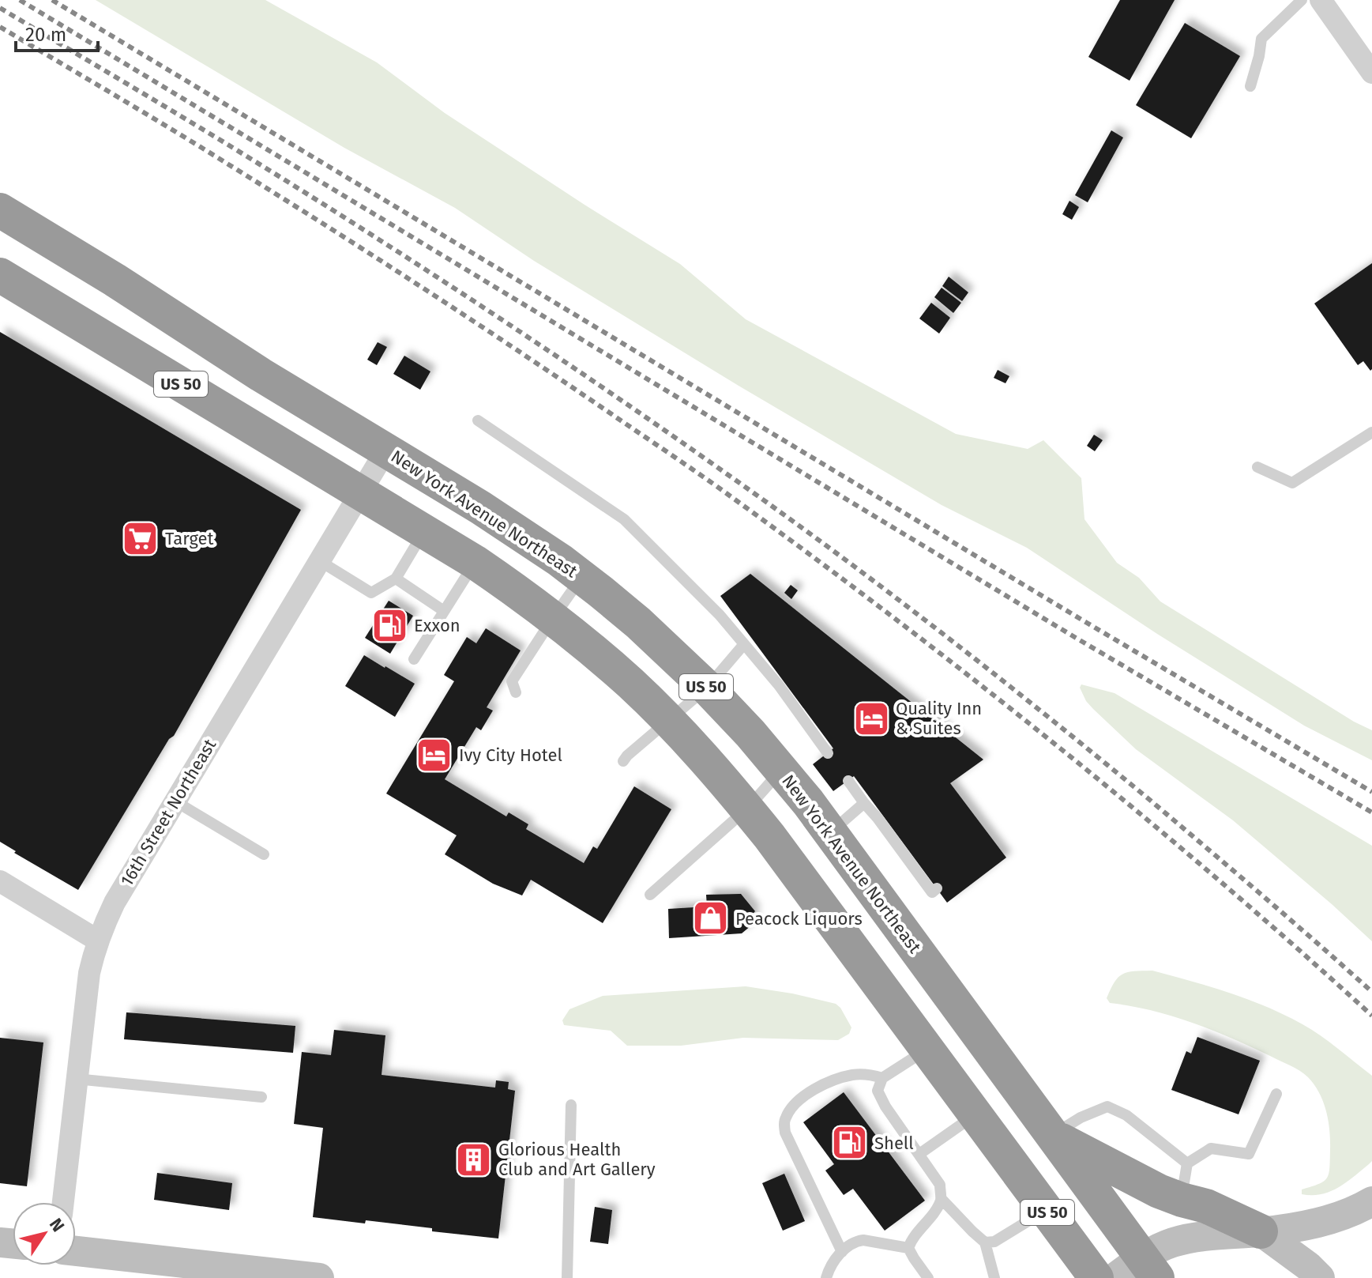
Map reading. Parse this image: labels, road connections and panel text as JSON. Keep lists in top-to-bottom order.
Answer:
{
  "streets": {
    "highway": ["US 50", "New York Avenue Northeast"],
    "street": ["16th Street Northeast"]
  },
  "crossings": [
    ["US 50", "16th Street Northeast"],
    ["New York Avenue Northeast", "16th Street Northeast"]
  ],
  "places": {
    "supermarket": ["Target"],
    "fuel station": ["Exxon", "Shell"],
    "hotel": ["Quality Inn & Suites", "Ivy City Hotel"],
    "shop": ["Peacock Liquors"],
    "building": ["Glorious Health Club and Art Gallery"]
  },
  "scale_bar": "20 m",
  "north": "top right"
}
